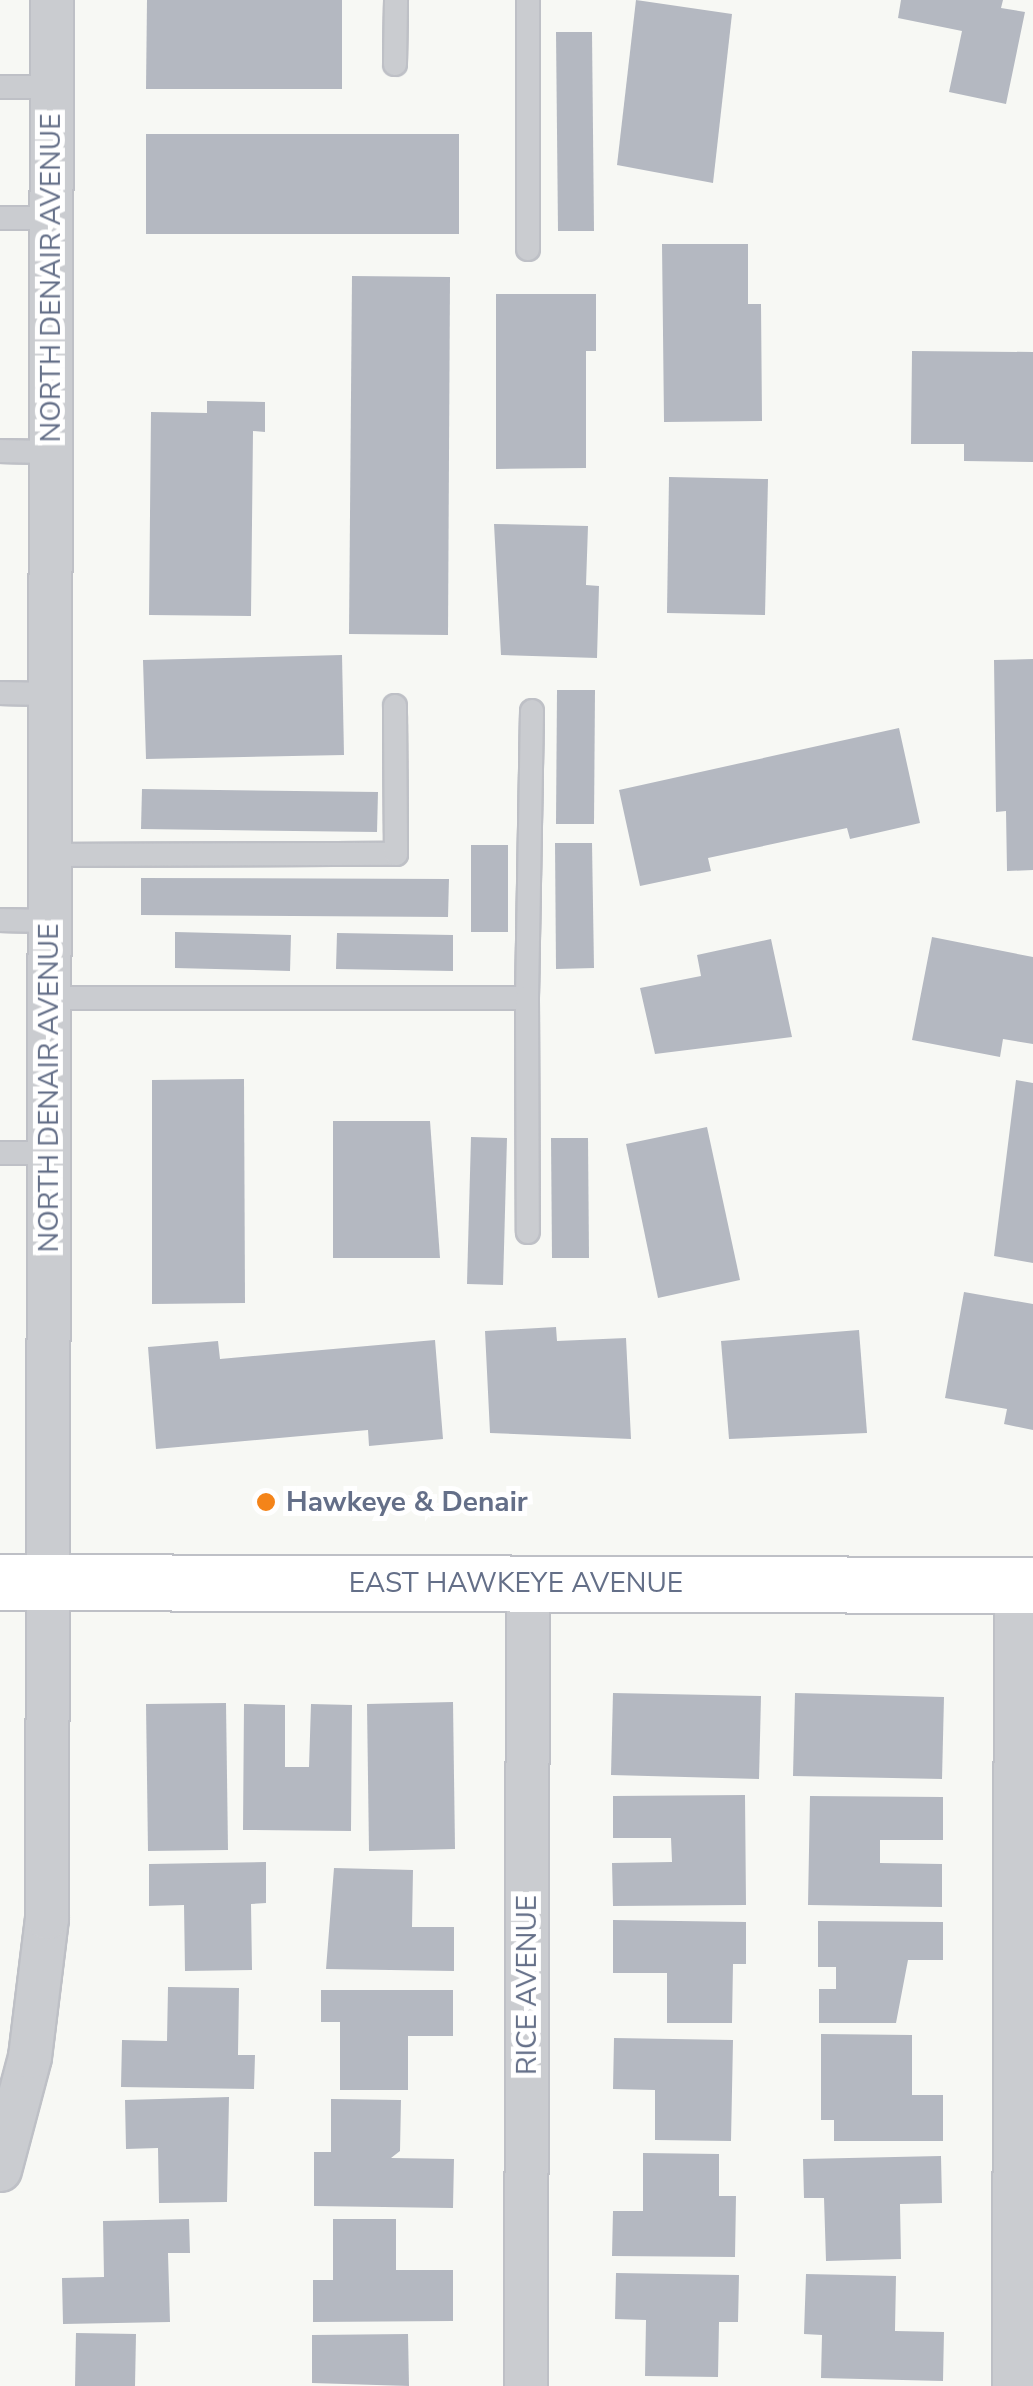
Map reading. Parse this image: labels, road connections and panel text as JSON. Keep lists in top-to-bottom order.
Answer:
{
  "streets": {
    "street": ["NORTH DENAIR AVENUE", "EAST HAWKEYE AVENUE", "RICE AVENUE"]
  },
  "crossings": [
    ["NORTH DENAIR AVENUE", "EAST HAWKEYE AVENUE"],
    ["EAST HAWKEYE AVENUE", "RICE AVENUE"]
  ],
  "places": ["Hawkeye & Denair"]
}
